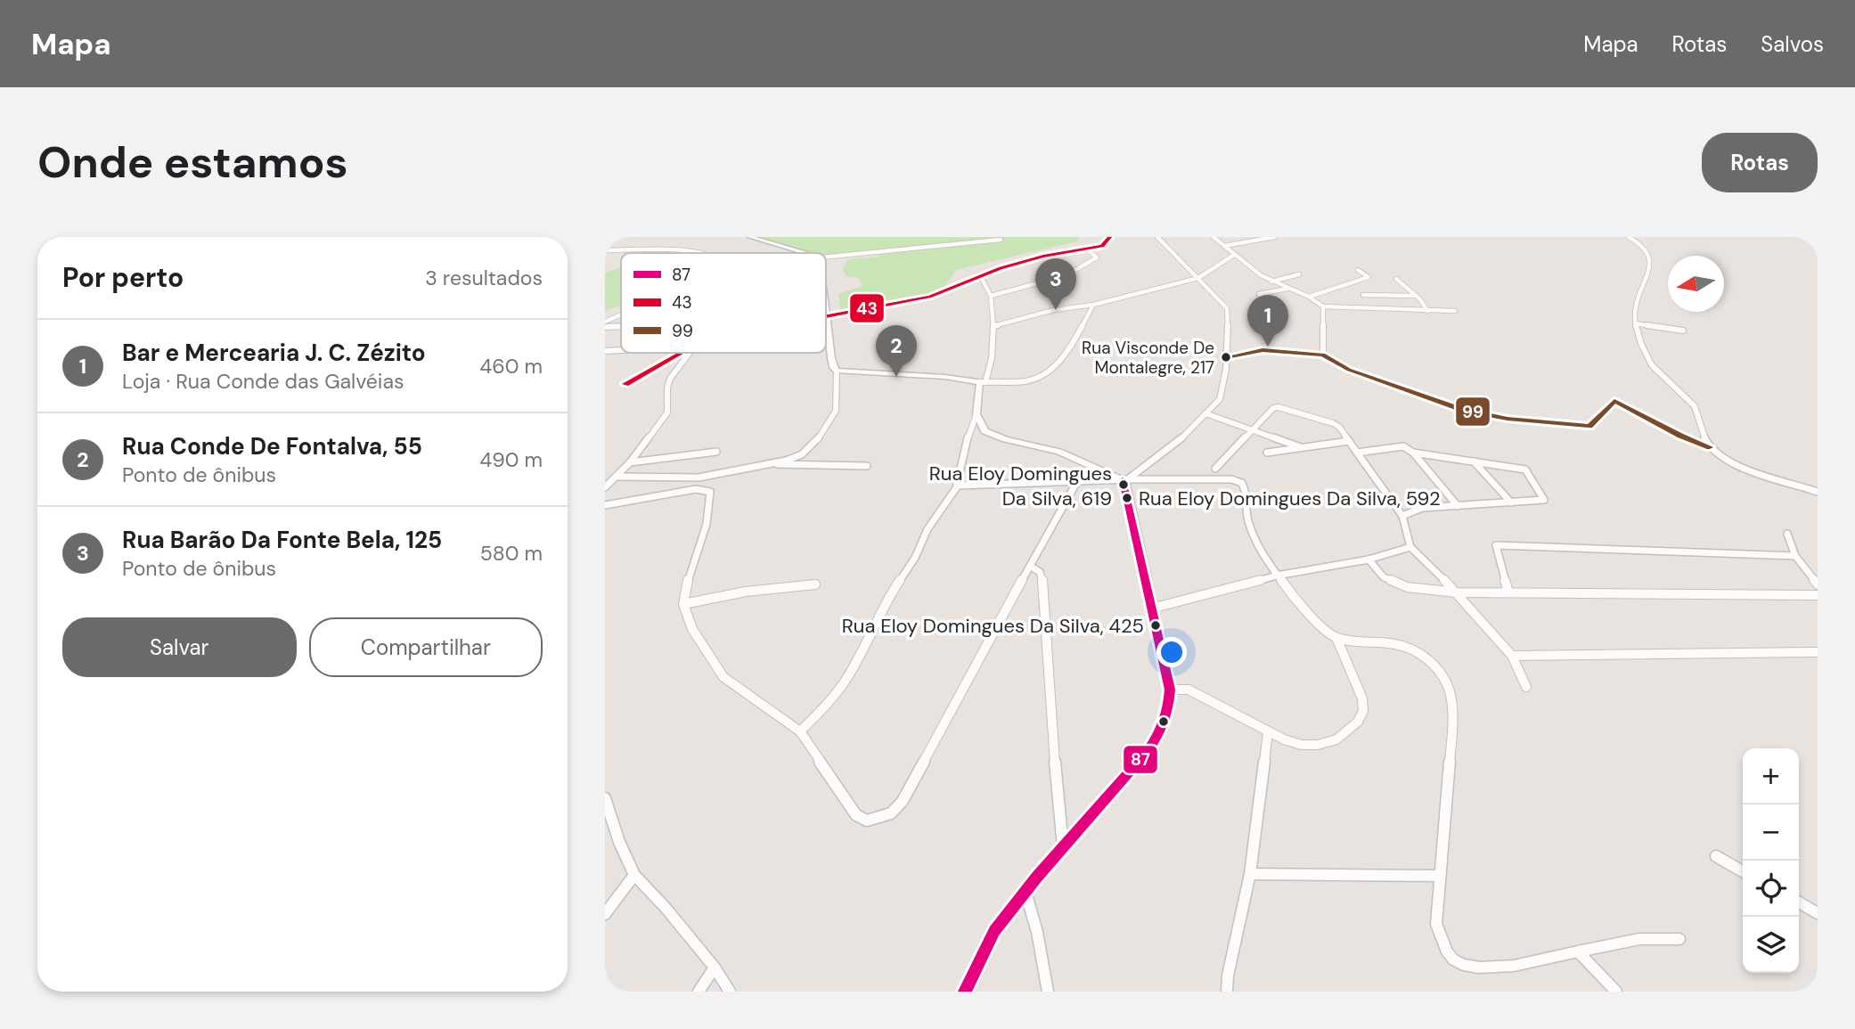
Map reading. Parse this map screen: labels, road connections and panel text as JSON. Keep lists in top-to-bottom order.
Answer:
{
  "places": [
    "Rua Visconde De Montalegre, 217",
    "Rua Eloy Domingues Da Silva, 619",
    "Rua Eloy Domingues Da Silva, 592",
    "Rua Eloy Domingues Da Silva, 425"
  ],
  "lines": ["transit line 43", "transit line 99", "transit line 87"],
  "legend": ["87", "43", "99"],
  "north": "left",
  "page": {
    "header": "Mapa",
    "nav": ["Mapa", "Rotas", "Salvos"],
    "buttons": [
      "Rotas",
      ["Salvar", "Compartilhar"]
    ],
    "title": "Onde estamos",
    "heading": ["Por perto", "3 resultados"],
    "pins": ["3", "1", "2"],
    "list": [
      {
        "mark": "1",
        "name": "Bar e Mercearia J. C. Zézito",
        "note": "Loja · Rua Conde das Galvéias",
        "value": "460 m"
      },
      {
        "mark": "2",
        "name": "Rua Conde De Fontalva, 55",
        "note": "Ponto de ônibus",
        "value": "490 m"
      },
      {
        "mark": "3",
        "name": "Rua Barão Da Fonte Bela, 125",
        "note": "Ponto de ônibus",
        "value": "580 m"
      }
    ],
    "map_buttons": ["+", "−"]
  }
}
